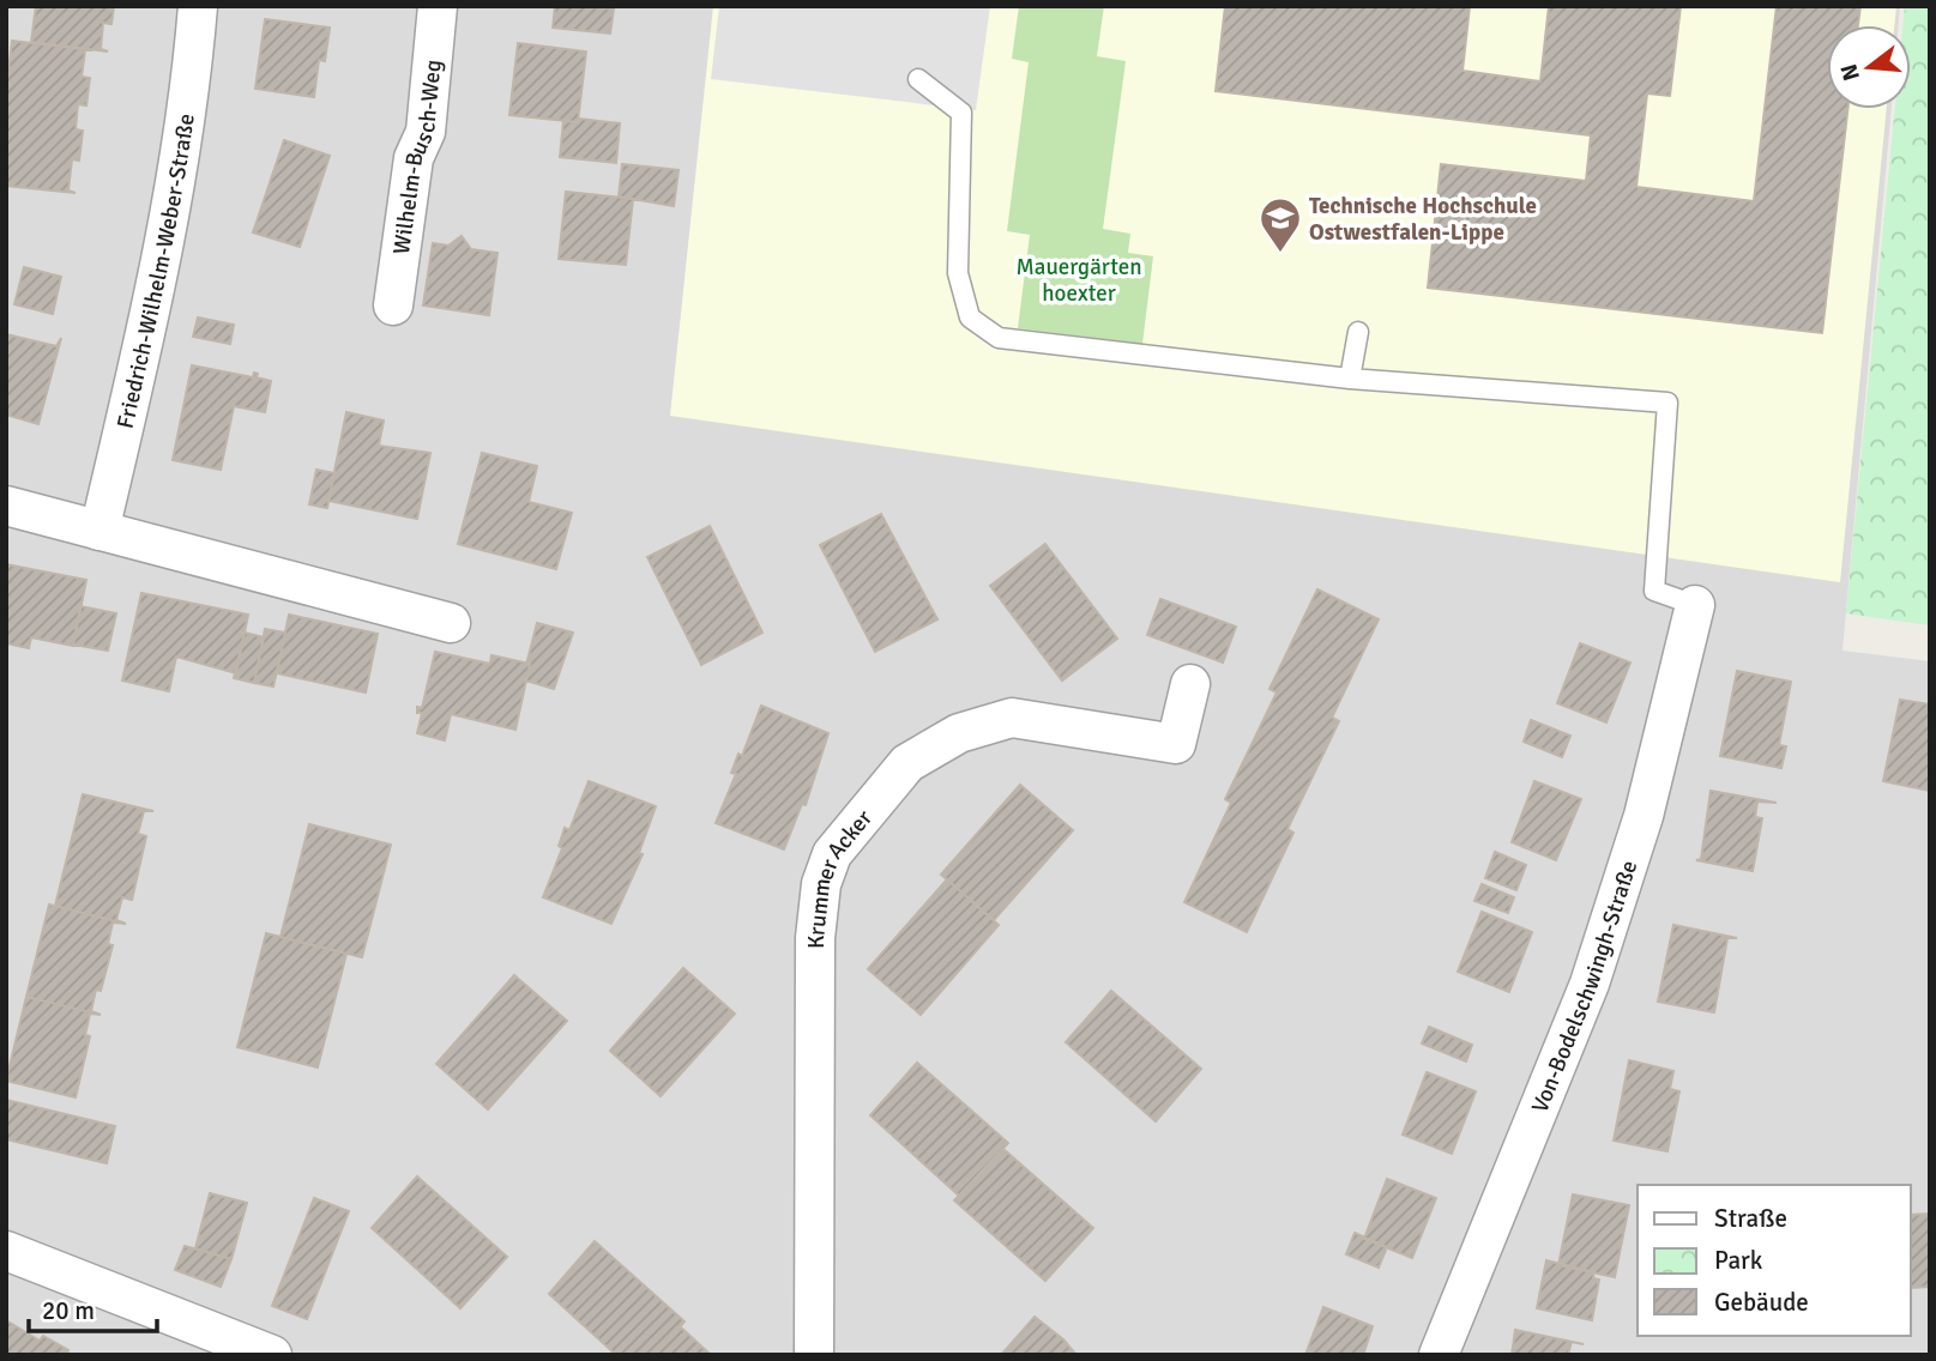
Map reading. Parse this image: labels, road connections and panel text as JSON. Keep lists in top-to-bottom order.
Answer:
{
  "streets": {
    "street": [
      "Wilhelm-Busch-Weg",
      "Friedrich-Wilhelm-Weber-Straße",
      "Krummer Acker",
      "Von-Bodelschwingh-Straße"
    ]
  },
  "parks": ["Mauergärten hoexter"],
  "places": {
    "school or university": ["Technische Hochschule Ostwestfalen-Lippe"]
  },
  "legend": ["Straße", "Park", "Gebäude"],
  "scale_bar": "20 m",
  "north": "left"
}
